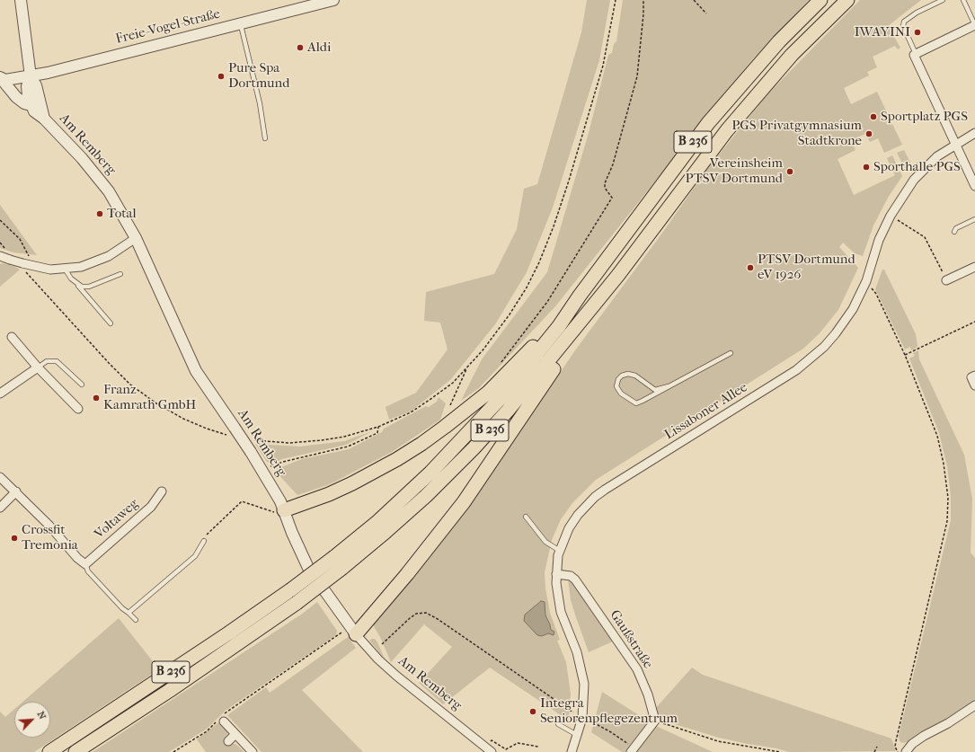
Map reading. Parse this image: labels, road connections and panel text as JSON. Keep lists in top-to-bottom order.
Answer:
{
  "streets": {
    "highway": ["B 236"],
    "street": [
      "Freie-Vogel-Straße",
      "Am Remberg",
      "Lissaboner Allee",
      "Voltaweg",
      "Gaußstraße"
    ]
  },
  "crossings": [
    ["Freie-Vogel-Straße", "Am Remberg"],
    ["Lissaboner Allee", "Gaußstraße"]
  ],
  "places": [
    "IWAYINI",
    "Aldi",
    "Pure Spa Dortmund",
    "Sportplatz PGS",
    "PGS Privatgymnasium Stadtkrone",
    "Sporthalle PGS",
    "Vereinsheim PTSV Dortmund",
    "Total",
    "PTSV Dortmund eV 1926",
    "Franz Kamrath GmbH",
    "Crossfit Tremonia",
    "Integra Seniorenpflegezentrum"
  ],
  "north": "top right"
}
